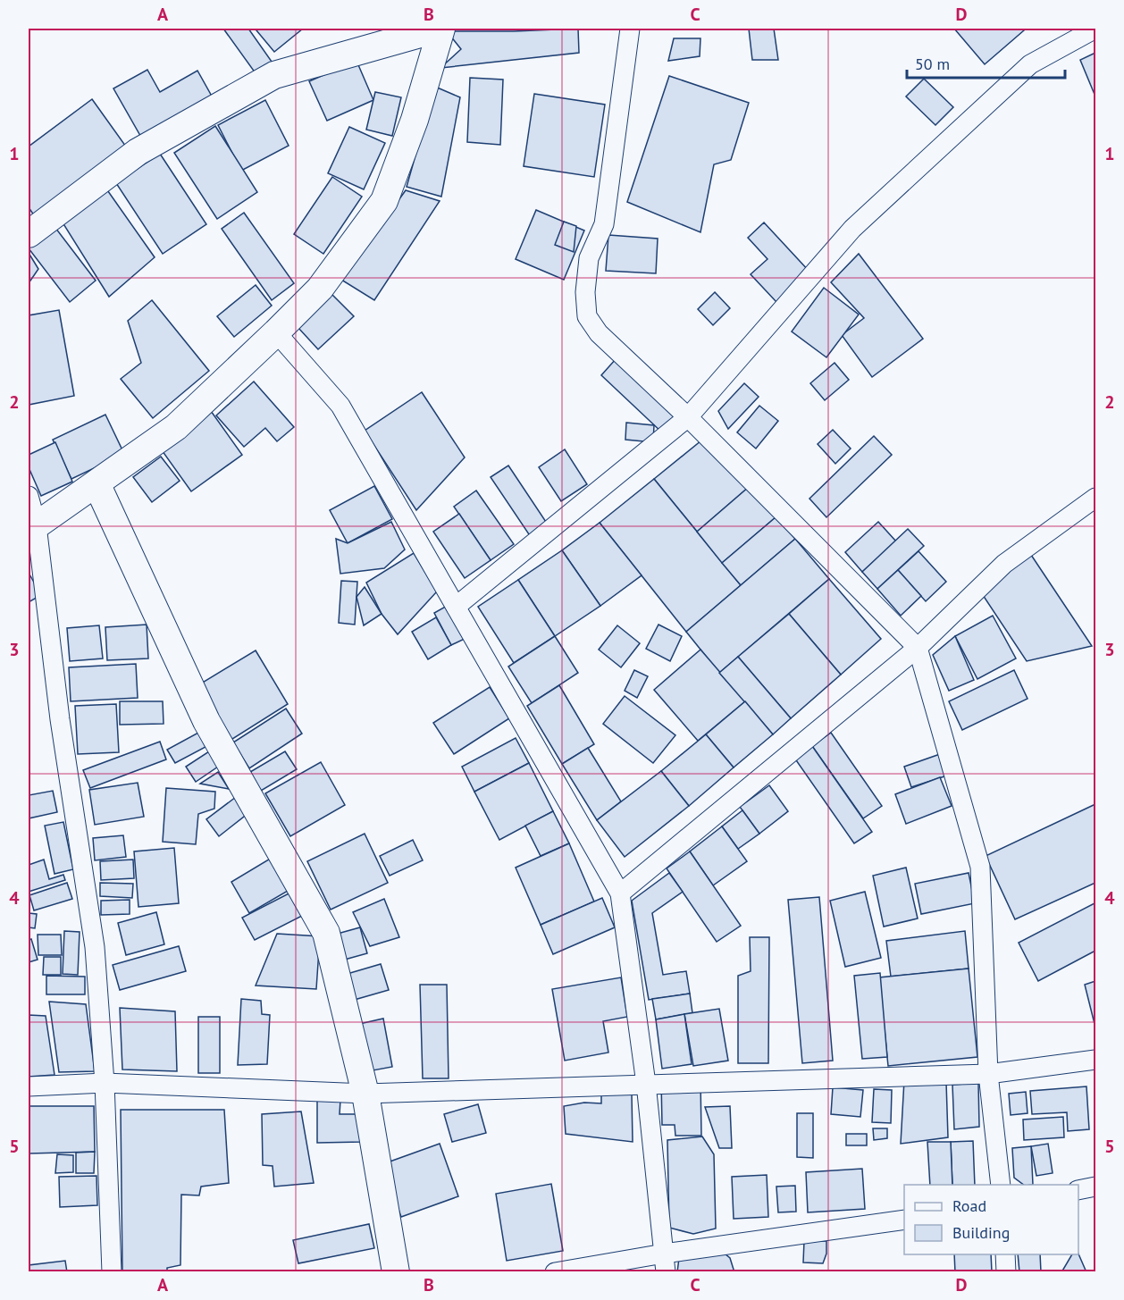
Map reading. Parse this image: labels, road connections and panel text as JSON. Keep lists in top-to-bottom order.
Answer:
{
  "legend": ["Road", "Building"],
  "scale_bar": "50 m",
  "grid": {
    "columns": [
      "A",
      "B",
      "C",
      "D"
    ],
    "rows": [
      "1",
      "2",
      "3",
      "4",
      "5"
    ]
  }
}
